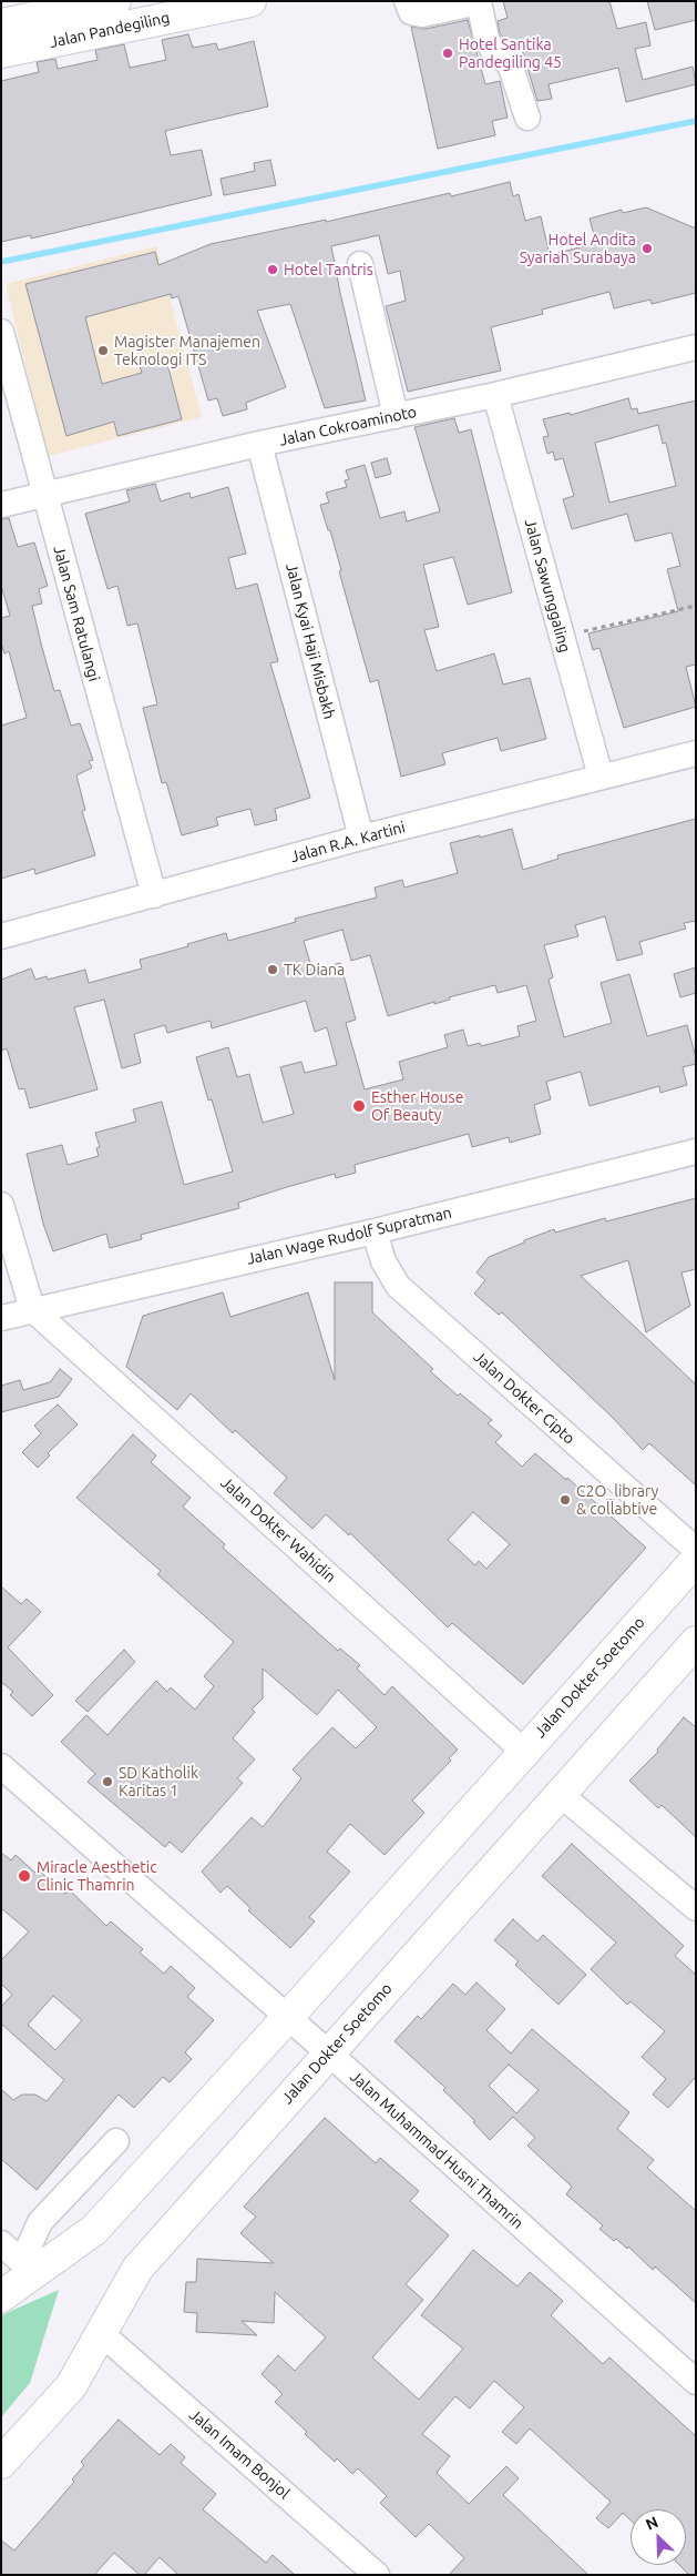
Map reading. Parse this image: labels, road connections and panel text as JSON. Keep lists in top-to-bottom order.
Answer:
{
  "streets": {
    "main road": ["Jalan Pandegiling", "Jalan Dokter Soetomo"],
    "street": [
      "Jalan Cokroaminoto",
      "Jalan Sawunggaling",
      "Jalan Sam Ratulangi",
      "Jalan Kyai Haji Misbakh",
      "Jalan R.A. Kartini",
      "Jalan Wage Rudolf Supratman",
      "Jalan Dokter Cipto",
      "Jalan Dokter Wahidin",
      "Jalan Muhammad Husni Thamrin",
      "Jalan Imam Bonjol"
    ]
  },
  "crossings": [
    ["Jalan Cokroaminoto", "Jalan Sawunggaling"],
    ["Jalan Cokroaminoto", "Jalan Sam Ratulangi"],
    ["Jalan Cokroaminoto", "Jalan Kyai Haji Misbakh"],
    ["Jalan Sawunggaling", "Jalan R.A. Kartini"],
    ["Jalan Sam Ratulangi", "Jalan R.A. Kartini"],
    ["Jalan Kyai Haji Misbakh", "Jalan R.A. Kartini"],
    ["Jalan Wage Rudolf Supratman", "Jalan Dokter Cipto"],
    ["Jalan Wage Rudolf Supratman", "Jalan Dokter Wahidin"],
    ["Jalan Dokter Wahidin", "Jalan Dokter Soetomo"],
    ["Jalan Dokter Soetomo", "Jalan Muhammad Husni Thamrin"],
    ["Jalan Dokter Soetomo", "Jalan Imam Bonjol"]
  ],
  "places": [
    "Hotel Santika Pandegiling 45",
    "Hotel Andita Syariah Surabaya",
    "Hotel Tantris",
    "Magister Manajemen Teknologi ITS",
    "TK Diana",
    "Esther House Of Beauty",
    "C2O_library & collabtive",
    "SD Katholik Karitas 1",
    "Miracle Aesthetic Clinic Thamrin"
  ],
  "north": "top left"
}
